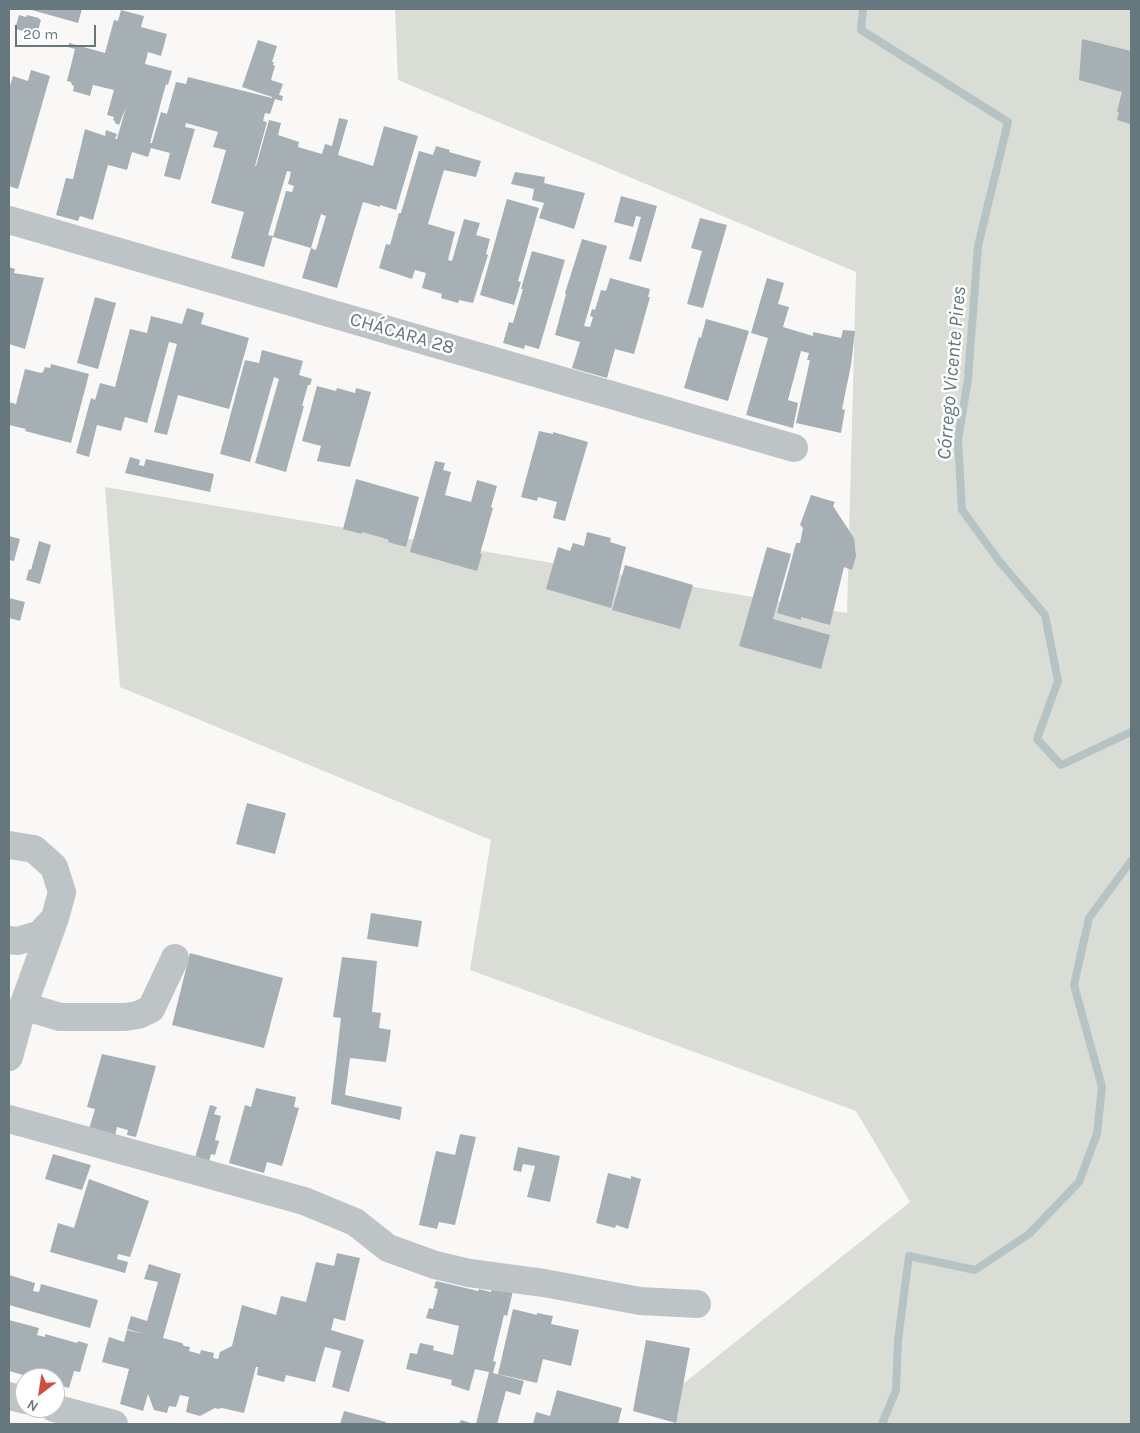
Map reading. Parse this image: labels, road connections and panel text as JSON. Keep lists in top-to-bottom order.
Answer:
{
  "streets": {
    "street": ["CHÁCARA 28"]
  },
  "water": ["Córrego Vicente Pires"],
  "scale_bar": "20 m",
  "north": "bottom left"
}
